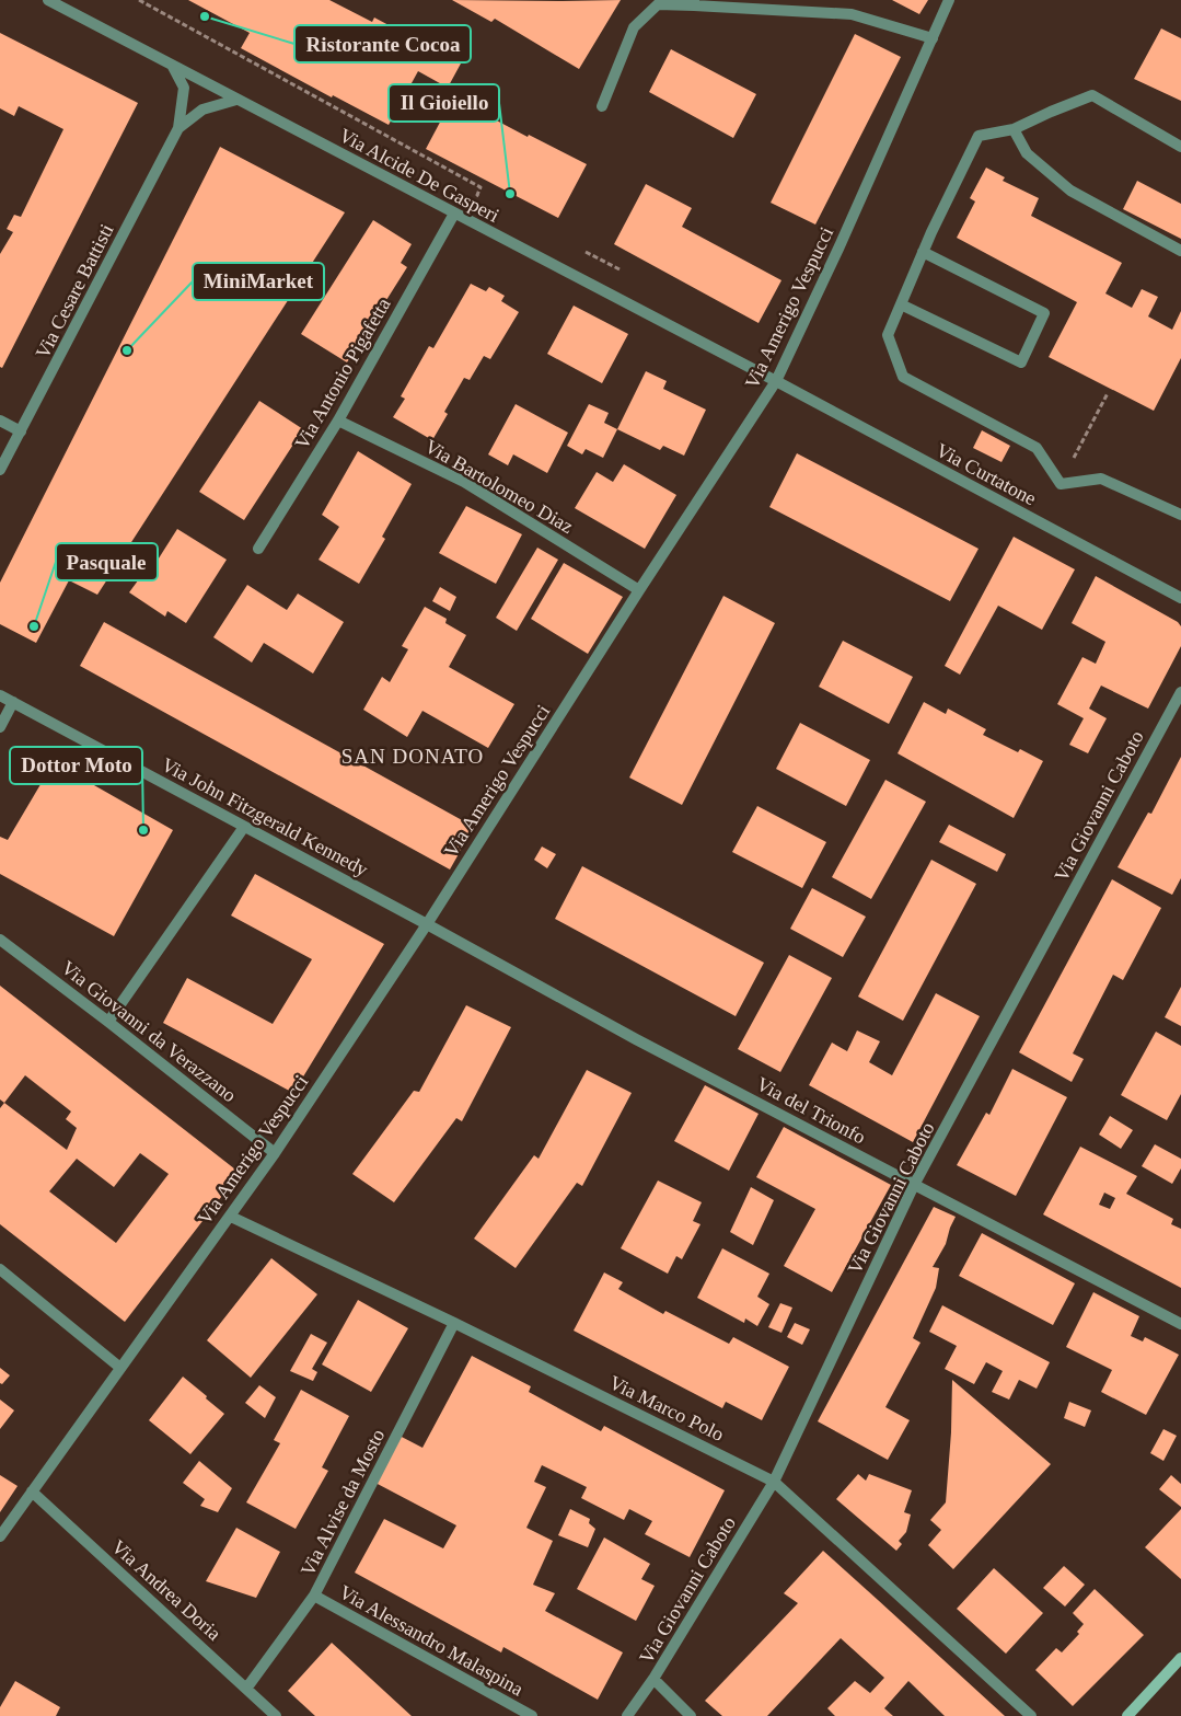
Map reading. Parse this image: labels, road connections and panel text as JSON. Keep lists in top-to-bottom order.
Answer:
{
  "streets": {
    "street": [
      "Via Alcide De Gasperi",
      "Via Cesare Battisti",
      "Via Amerigo Vespucci",
      "Via Antonio Pigafetta",
      "Via Curtatone",
      "Via Bartolomeo Diaz",
      "Via Giovanni Caboto",
      "Via John Fitzgerald Kennedy",
      "Via Giovanni da Verazzano",
      "Via del Trionfo",
      "Via Marco Polo",
      "Via Alvise da Mosto",
      "Via Andrea Doria",
      "Via Alessandro Malaspina"
    ]
  },
  "crossings": [
    ["Via Alcide De Gasperi", "Via Cesare Battisti"],
    ["Via Alcide De Gasperi", "Via Amerigo Vespucci"],
    ["Via Alcide De Gasperi", "Via Antonio Pigafetta"],
    ["Via Alcide De Gasperi", "Via Curtatone"],
    ["Via Amerigo Vespucci", "Via Curtatone"],
    ["Via Amerigo Vespucci", "Via Bartolomeo Diaz"],
    ["Via Amerigo Vespucci", "Via John Fitzgerald Kennedy"],
    ["Via Amerigo Vespucci", "Via Giovanni da Verazzano"],
    ["Via Amerigo Vespucci", "Via del Trionfo"],
    ["Via Amerigo Vespucci", "Via Marco Polo"],
    ["Via Amerigo Vespucci", "Via Andrea Doria"],
    ["Via Antonio Pigafetta", "Via Bartolomeo Diaz"],
    ["Via Giovanni Caboto", "Via del Trionfo"],
    ["Via Giovanni Caboto", "Via Marco Polo"],
    ["Via John Fitzgerald Kennedy", "Via del Trionfo"],
    ["Via Marco Polo", "Via Alvise da Mosto"],
    ["Via Alvise da Mosto", "Via Andrea Doria"],
    ["Via Alvise da Mosto", "Via Alessandro Malaspina"]
  ],
  "districts": ["SAN DONATO"],
  "places": [
    "Ristorante Cocoa",
    "Il Gioiello",
    "MiniMarket",
    "Pasquale",
    "Dottor Moto"
  ]
}
